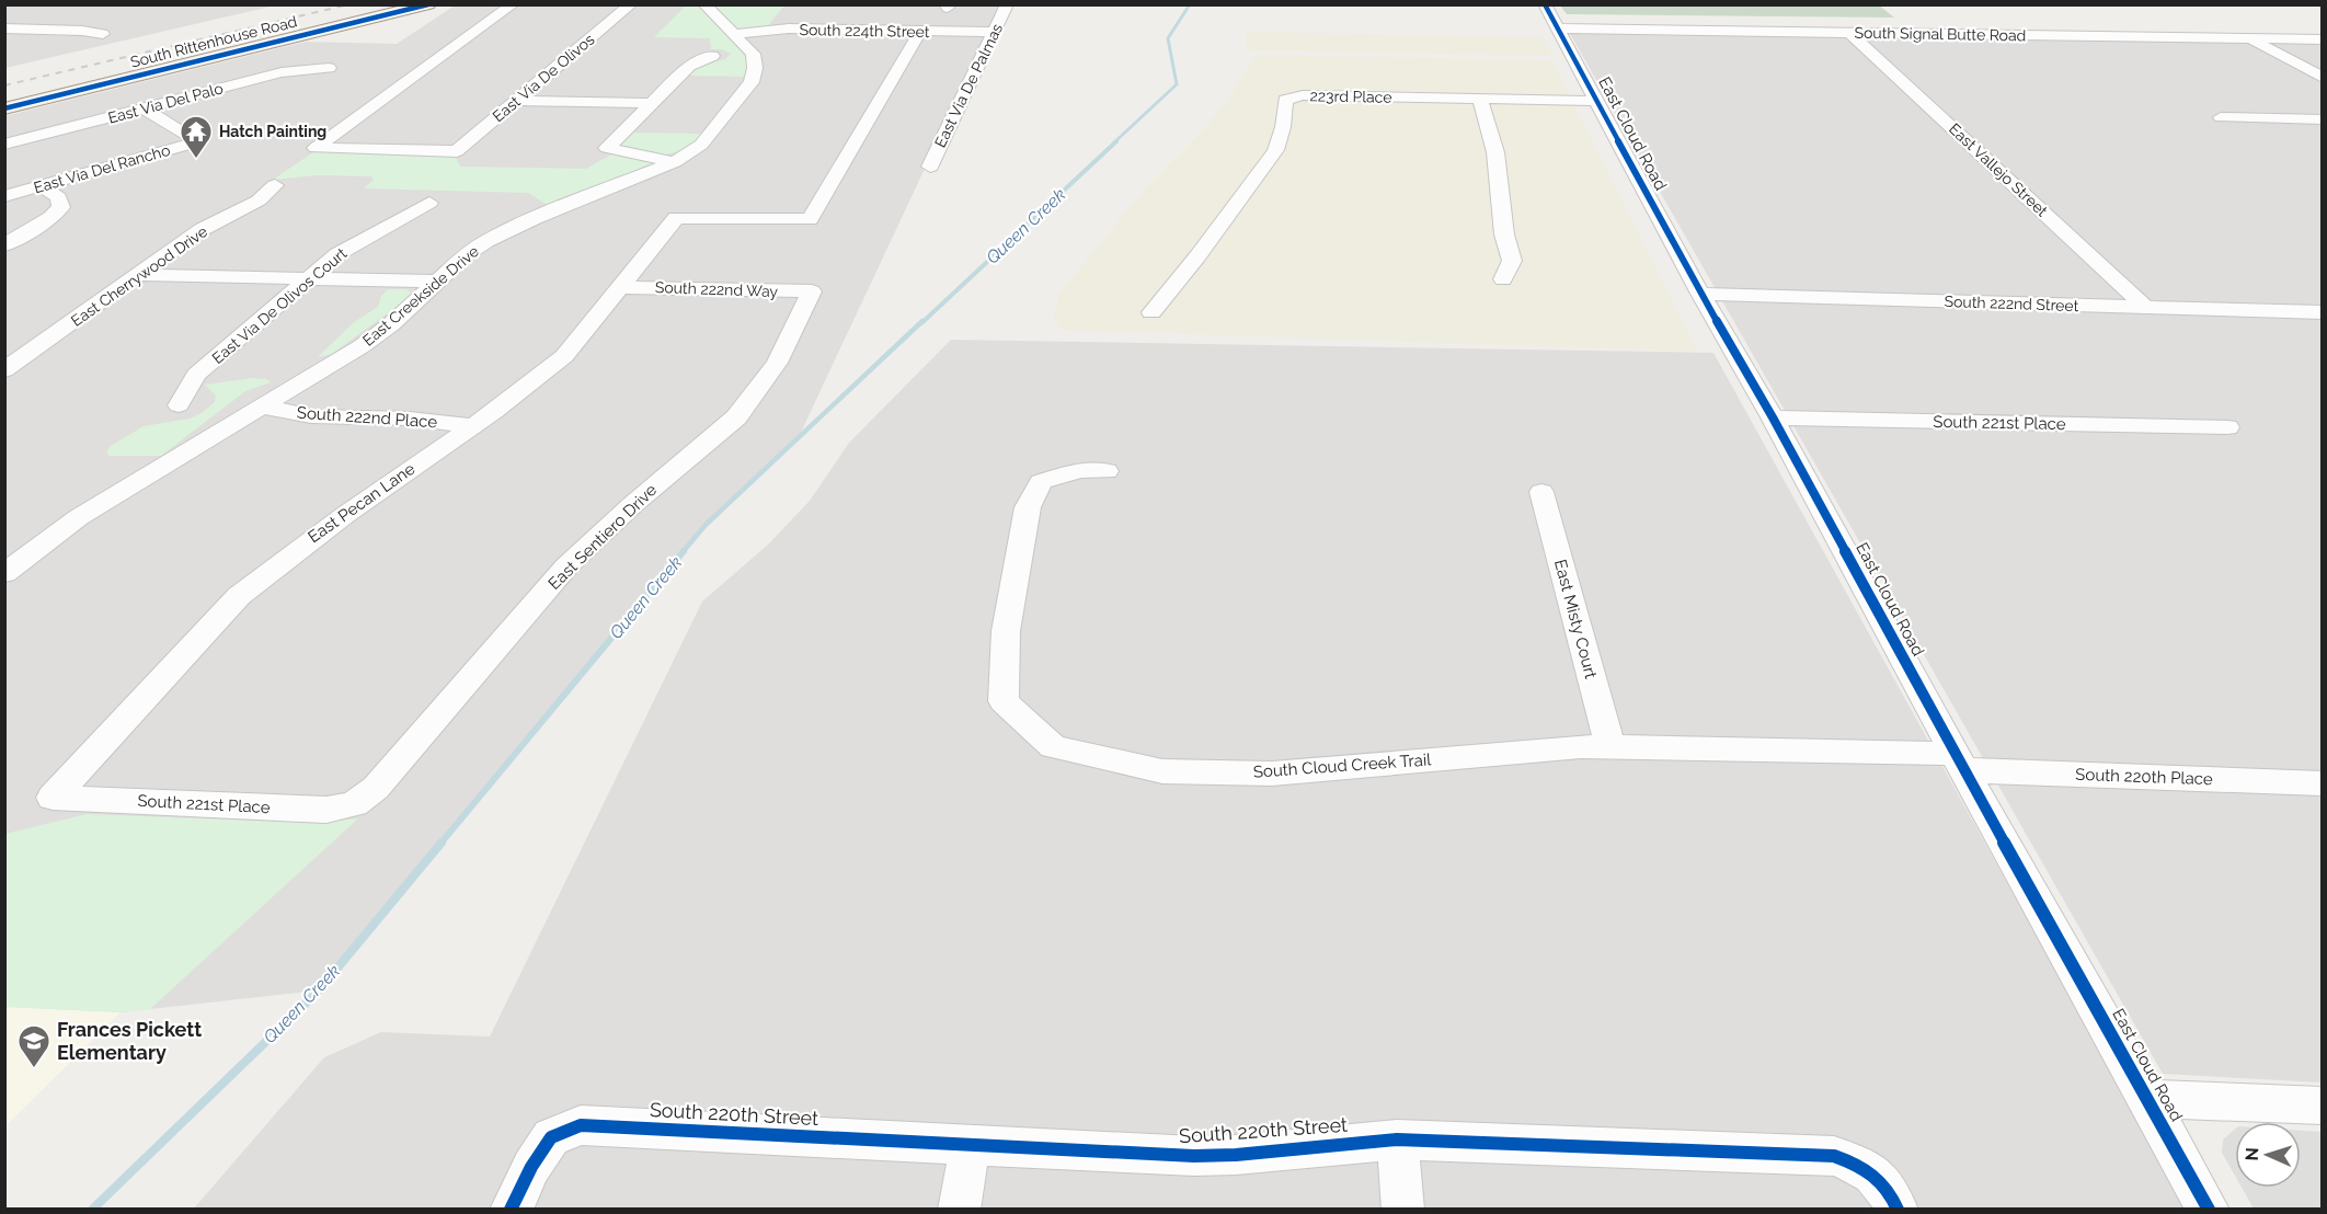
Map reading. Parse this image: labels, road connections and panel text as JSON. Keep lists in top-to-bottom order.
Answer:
{
  "streets": {
    "main road": ["South Rittenhouse Road"],
    "street": [
      "South 224th Street",
      "South Signal Butte Road",
      "East Via De Olivos",
      "East Via De Palmas",
      "223rd Place",
      "East Via Del Palo",
      "East Cloud Road",
      "East Via Del Rancho",
      "East Vallejo Street",
      "East Cherrywood Drive",
      "South 222nd Way",
      "East Creekside Drive",
      "South 222nd Street",
      "East Via De Olivos Court",
      "South 222nd Place",
      "South 221st Place",
      "East Pecan Lane",
      "East Sentiero Drive",
      "East Misty Court",
      "South Cloud Creek Trail",
      "South 220th Place",
      "South 220th Street"
    ]
  },
  "crossings": [
    ["South 224th Street", "East Via De Palmas"],
    ["South 224th Street", "East Creekside Drive"],
    ["South 224th Street", "East Pecan Lane"],
    ["South Signal Butte Road", "East Cloud Road"],
    ["South Signal Butte Road", "East Vallejo Street"],
    ["223rd Place", "East Cloud Road"],
    ["East Via Del Palo", "East Via Del Rancho"],
    ["East Cloud Road", "South 222nd Street"],
    ["East Cloud Road", "South 221st Place"],
    ["East Cloud Road", "South Cloud Creek Trail"],
    ["East Cloud Road", "South 220th Place"],
    ["East Vallejo Street", "South 222nd Street"],
    ["South 222nd Way", "East Pecan Lane"],
    ["South 222nd Way", "East Sentiero Drive"],
    ["East Creekside Drive", "South 222nd Place"],
    ["South 222nd Place", "East Pecan Lane"],
    ["South 221st Place", "East Pecan Lane"],
    ["South 221st Place", "East Sentiero Drive"],
    ["East Misty Court", "South Cloud Creek Trail"],
    ["South Cloud Creek Trail", "South 220th Place"]
  ],
  "water": ["Queen Creek"],
  "places": {
    "temple": ["Hatch Painting"],
    "school or university": ["Frances Pickett Elementary"]
  },
  "north": "left"
}
